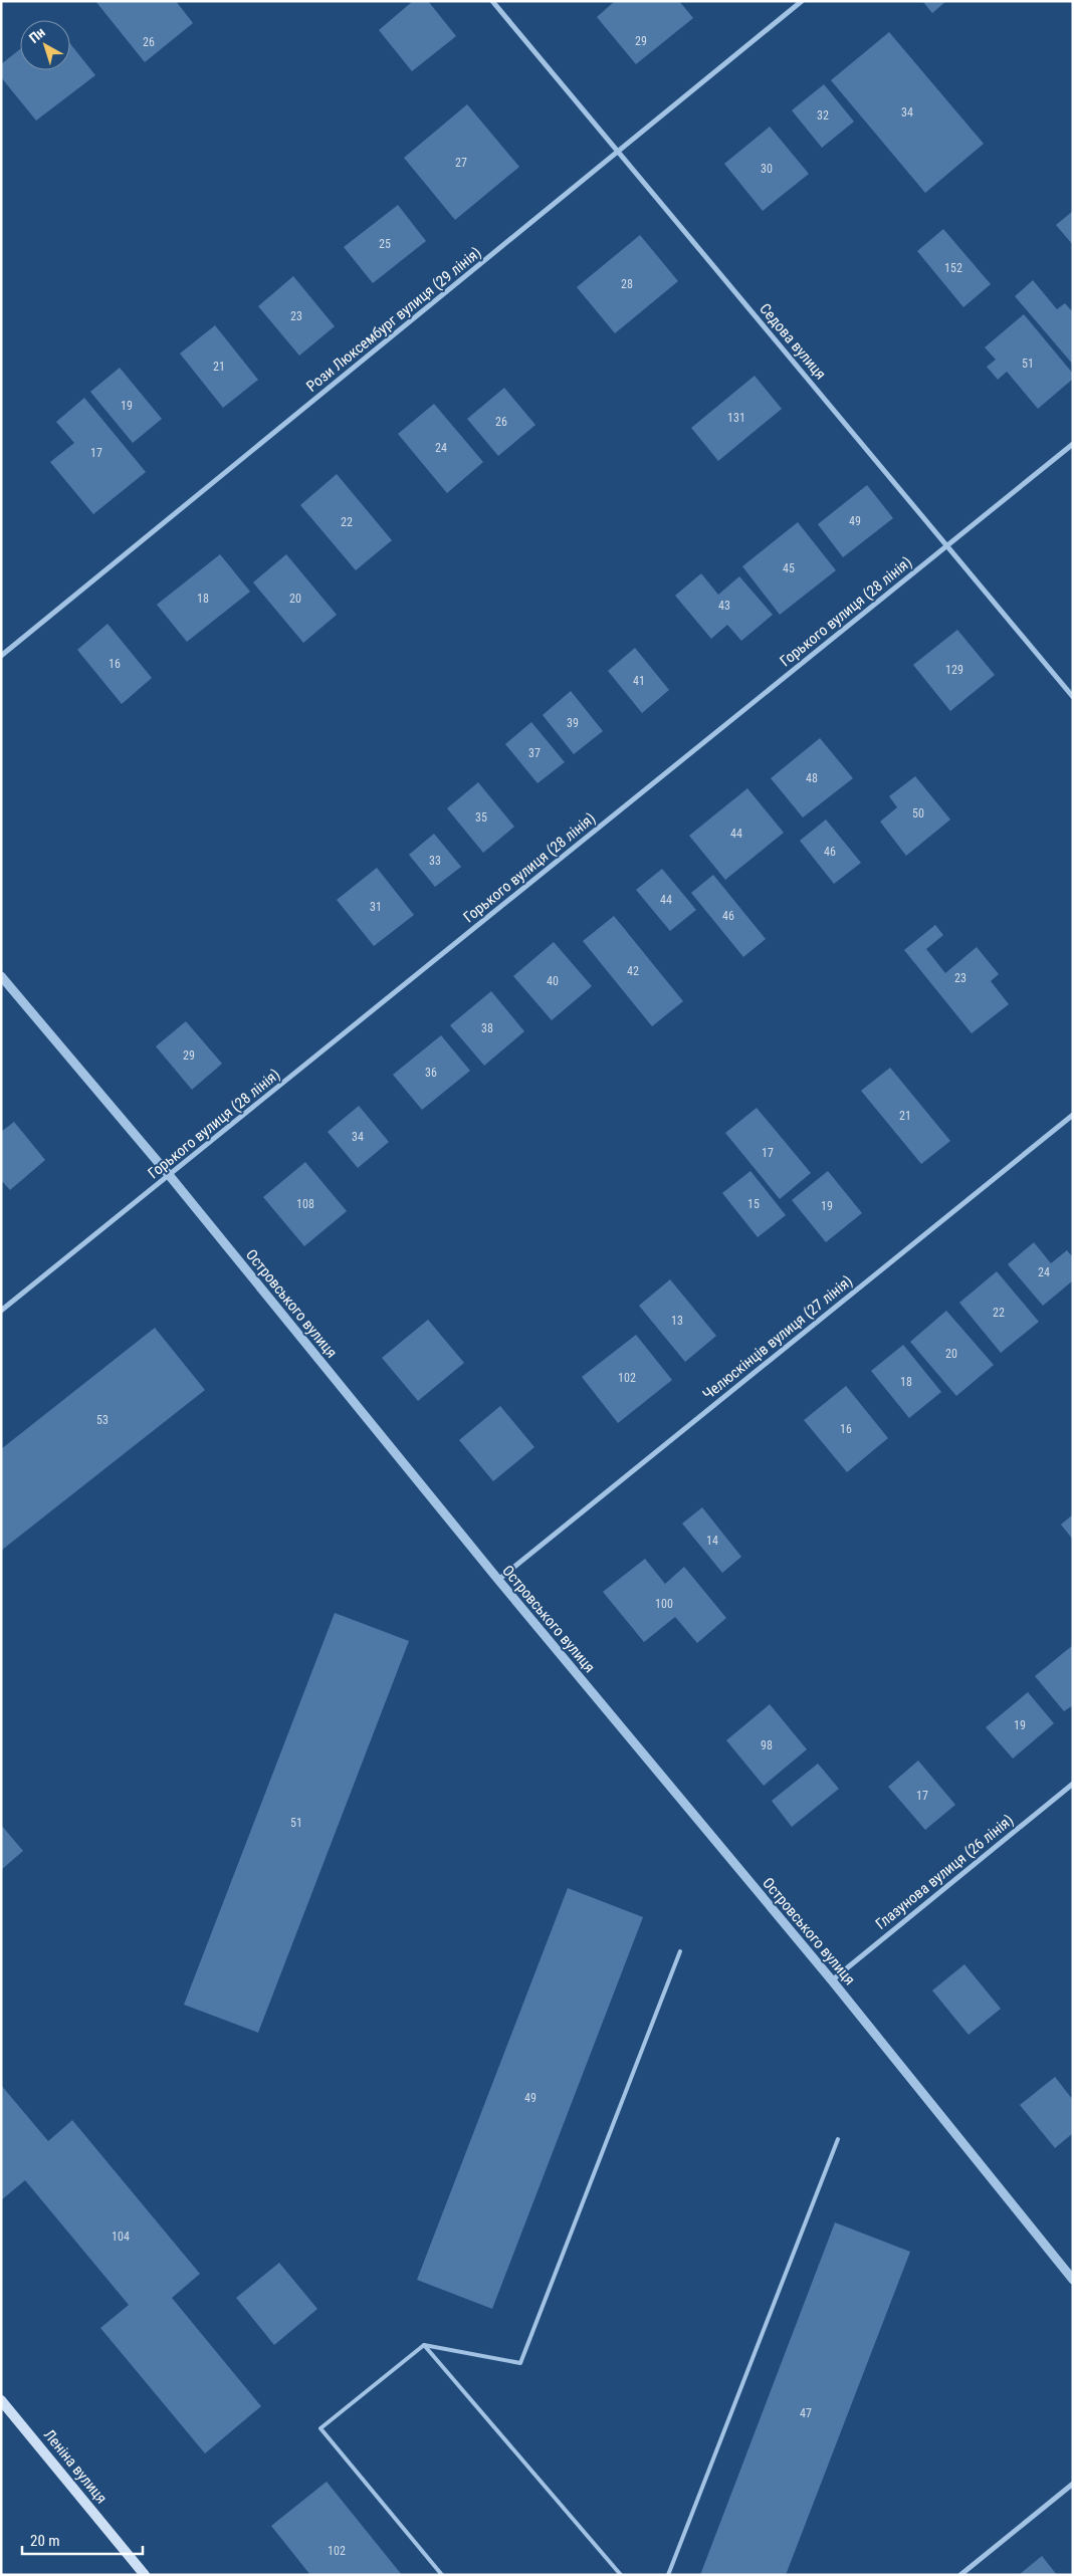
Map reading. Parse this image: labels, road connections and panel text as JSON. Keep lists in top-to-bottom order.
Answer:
{
  "streets": {
    "main road": ["Леніна вулиця"],
    "street": [
      "Рози Люксембург вулиця (29 лiнiя)",
      "Седова вулиця",
      "Горького вулиця (28 лiнiя)",
      "Островського вулиця",
      "Челюскінців вулиця (27 лiнiя)",
      "Глазунова вулиця (26 лiнiя)"
    ]
  },
  "crossings": [
    ["Рози Люксембург вулиця (29 лiнiя)", "Седова вулиця"],
    ["Седова вулиця", "Горького вулиця (28 лiнiя)"],
    ["Горького вулиця (28 лiнiя)", "Островського вулиця"],
    ["Островського вулиця", "Челюскінців вулиця (27 лiнiя)"],
    ["Островського вулиця", "Глазунова вулиця (26 лiнiя)"]
  ],
  "house_numbers": [
    "29",
    "26",
    "34",
    "32",
    "27",
    "30",
    "25",
    "152",
    "28",
    "23",
    "51",
    "21",
    "19",
    "131",
    "26",
    "24",
    "17",
    "49",
    "22",
    "45",
    "18",
    "20",
    "43",
    "16",
    "129",
    "41",
    "39",
    "37",
    "48",
    "50",
    "35",
    "44",
    "46",
    "33",
    "44",
    "31",
    "46",
    "42",
    "23",
    "40",
    "38",
    "29",
    "36",
    "21",
    "34",
    "17",
    "108",
    "15",
    "19",
    "24",
    "22",
    "13",
    "20",
    "102",
    "18",
    "53",
    "16",
    "14",
    "100",
    "19",
    "98",
    "17",
    "51",
    "49",
    "104",
    "47",
    "102"
  ],
  "scale_bar": "20 m",
  "north": "top left"
}
